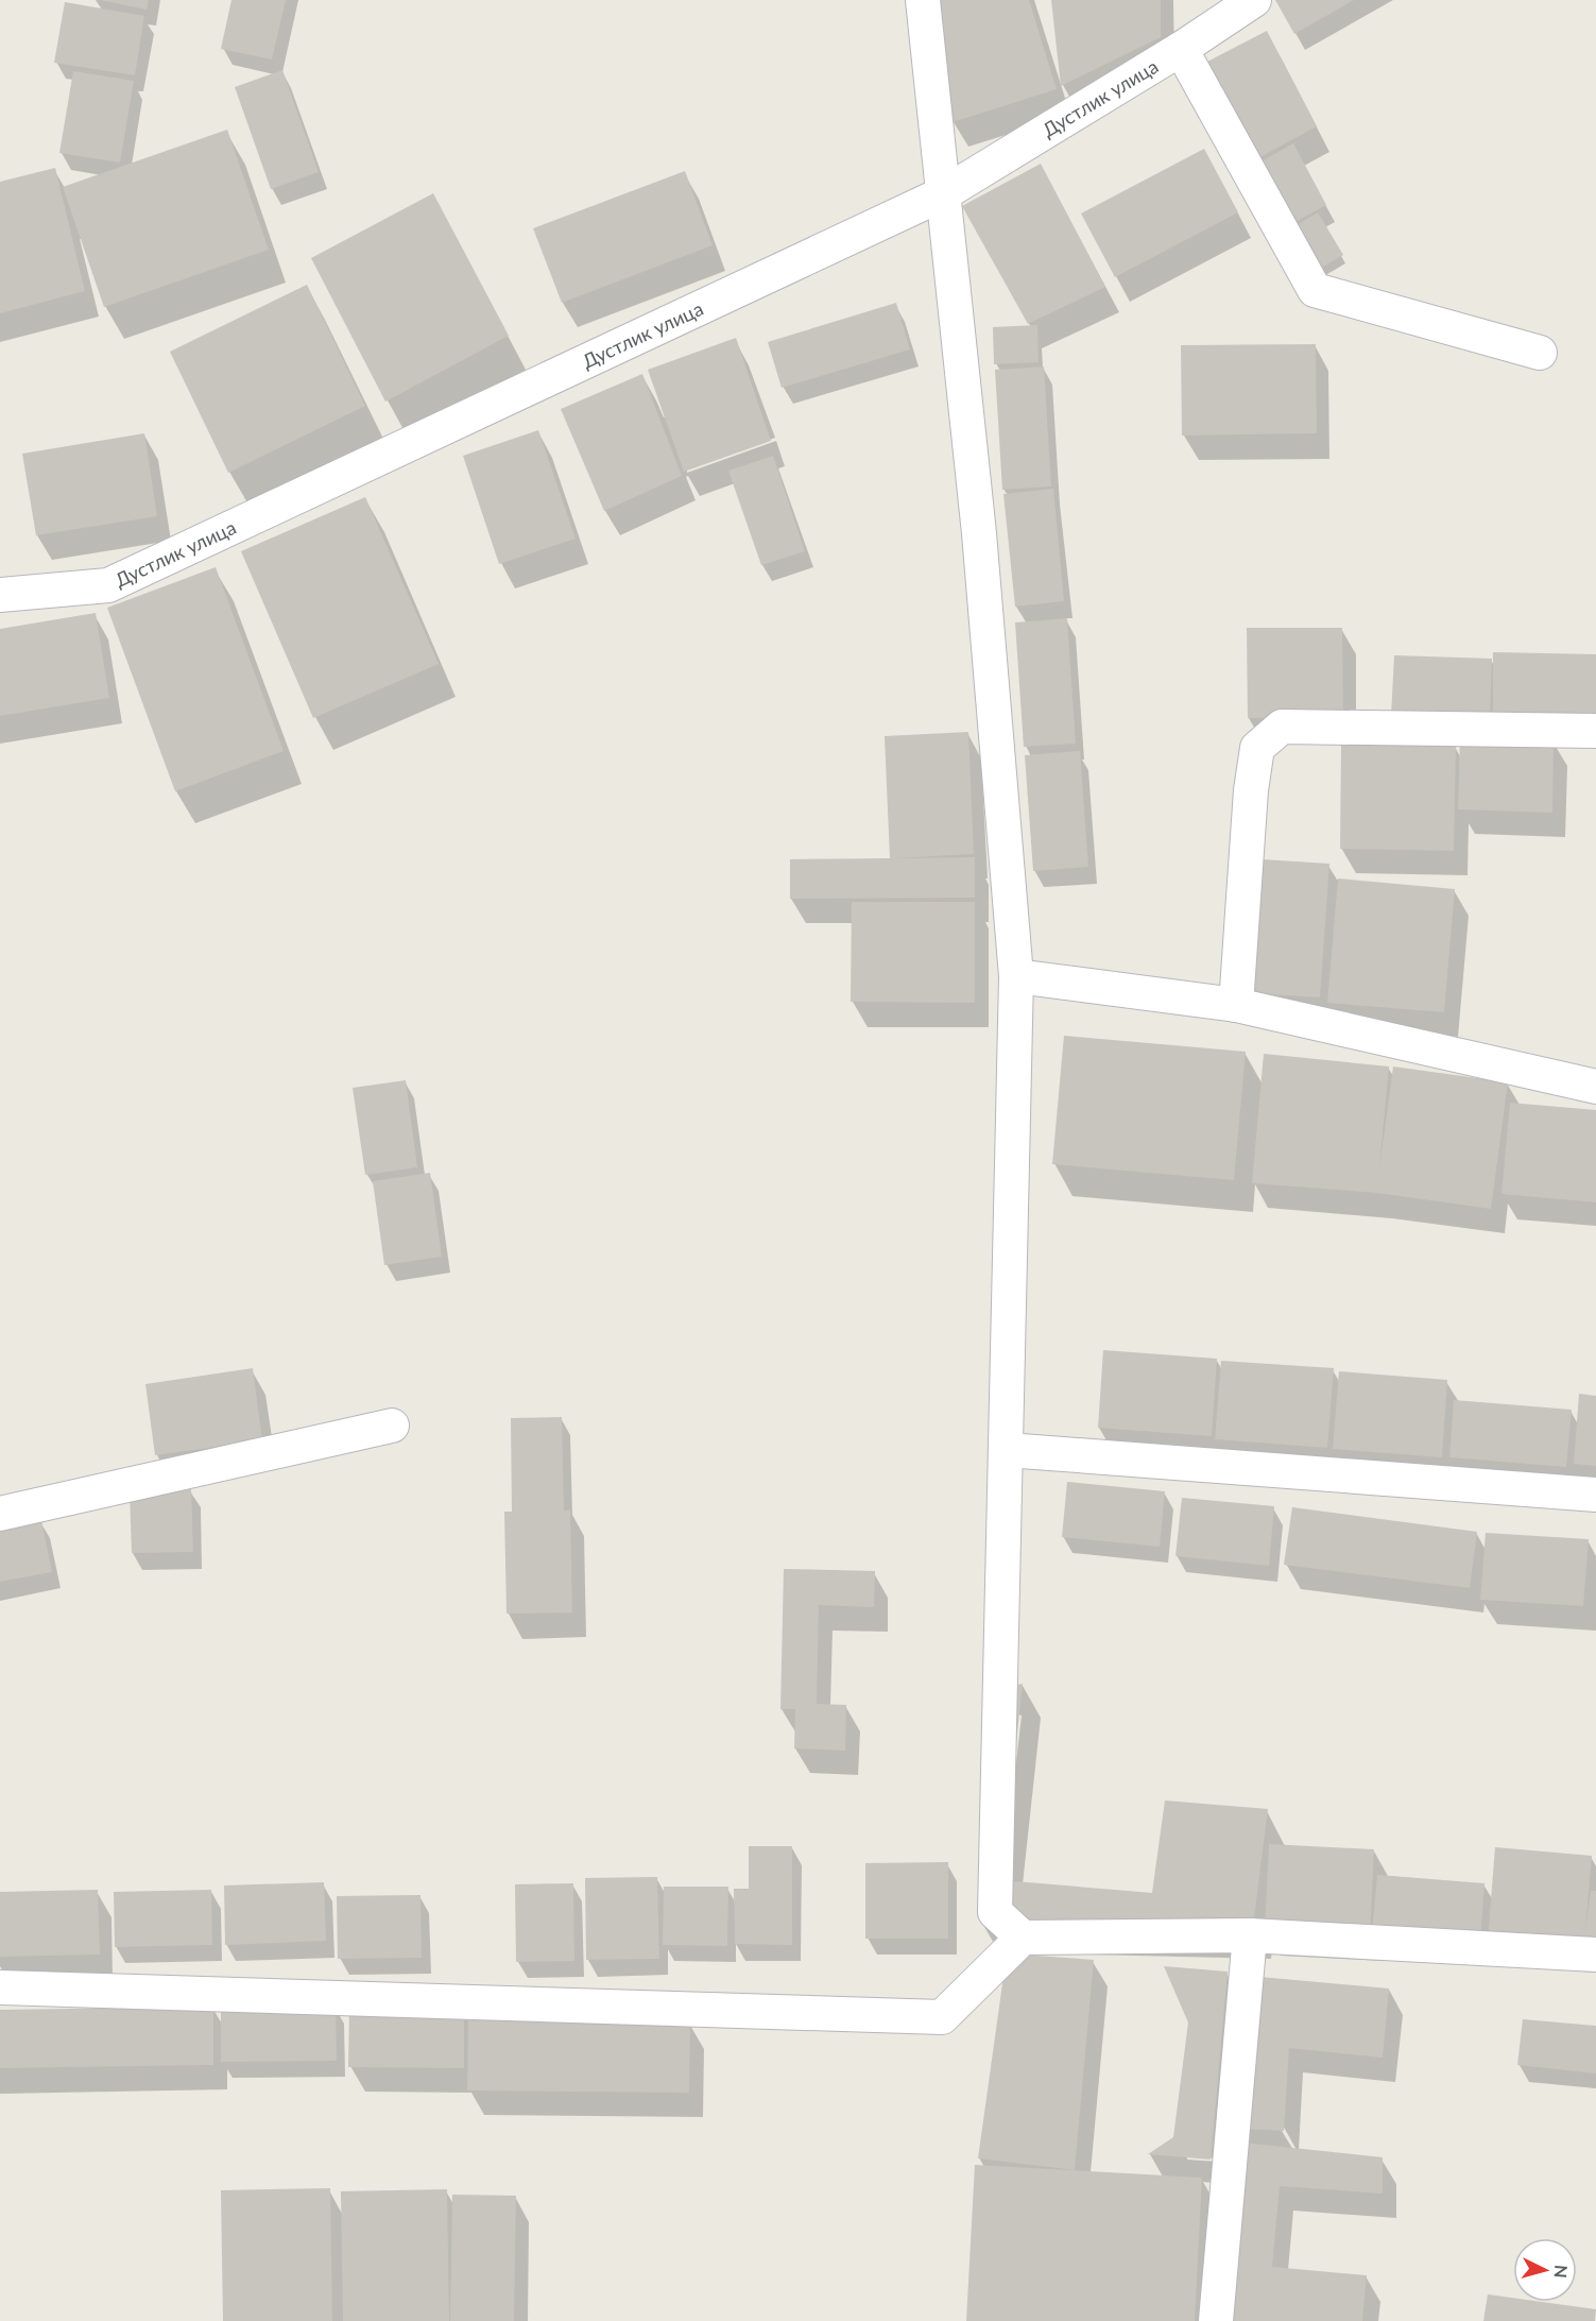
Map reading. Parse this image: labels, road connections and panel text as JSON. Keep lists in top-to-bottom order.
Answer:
{
  "streets": {
    "street": ["Дустлик улица"]
  },
  "north": "right"
}
